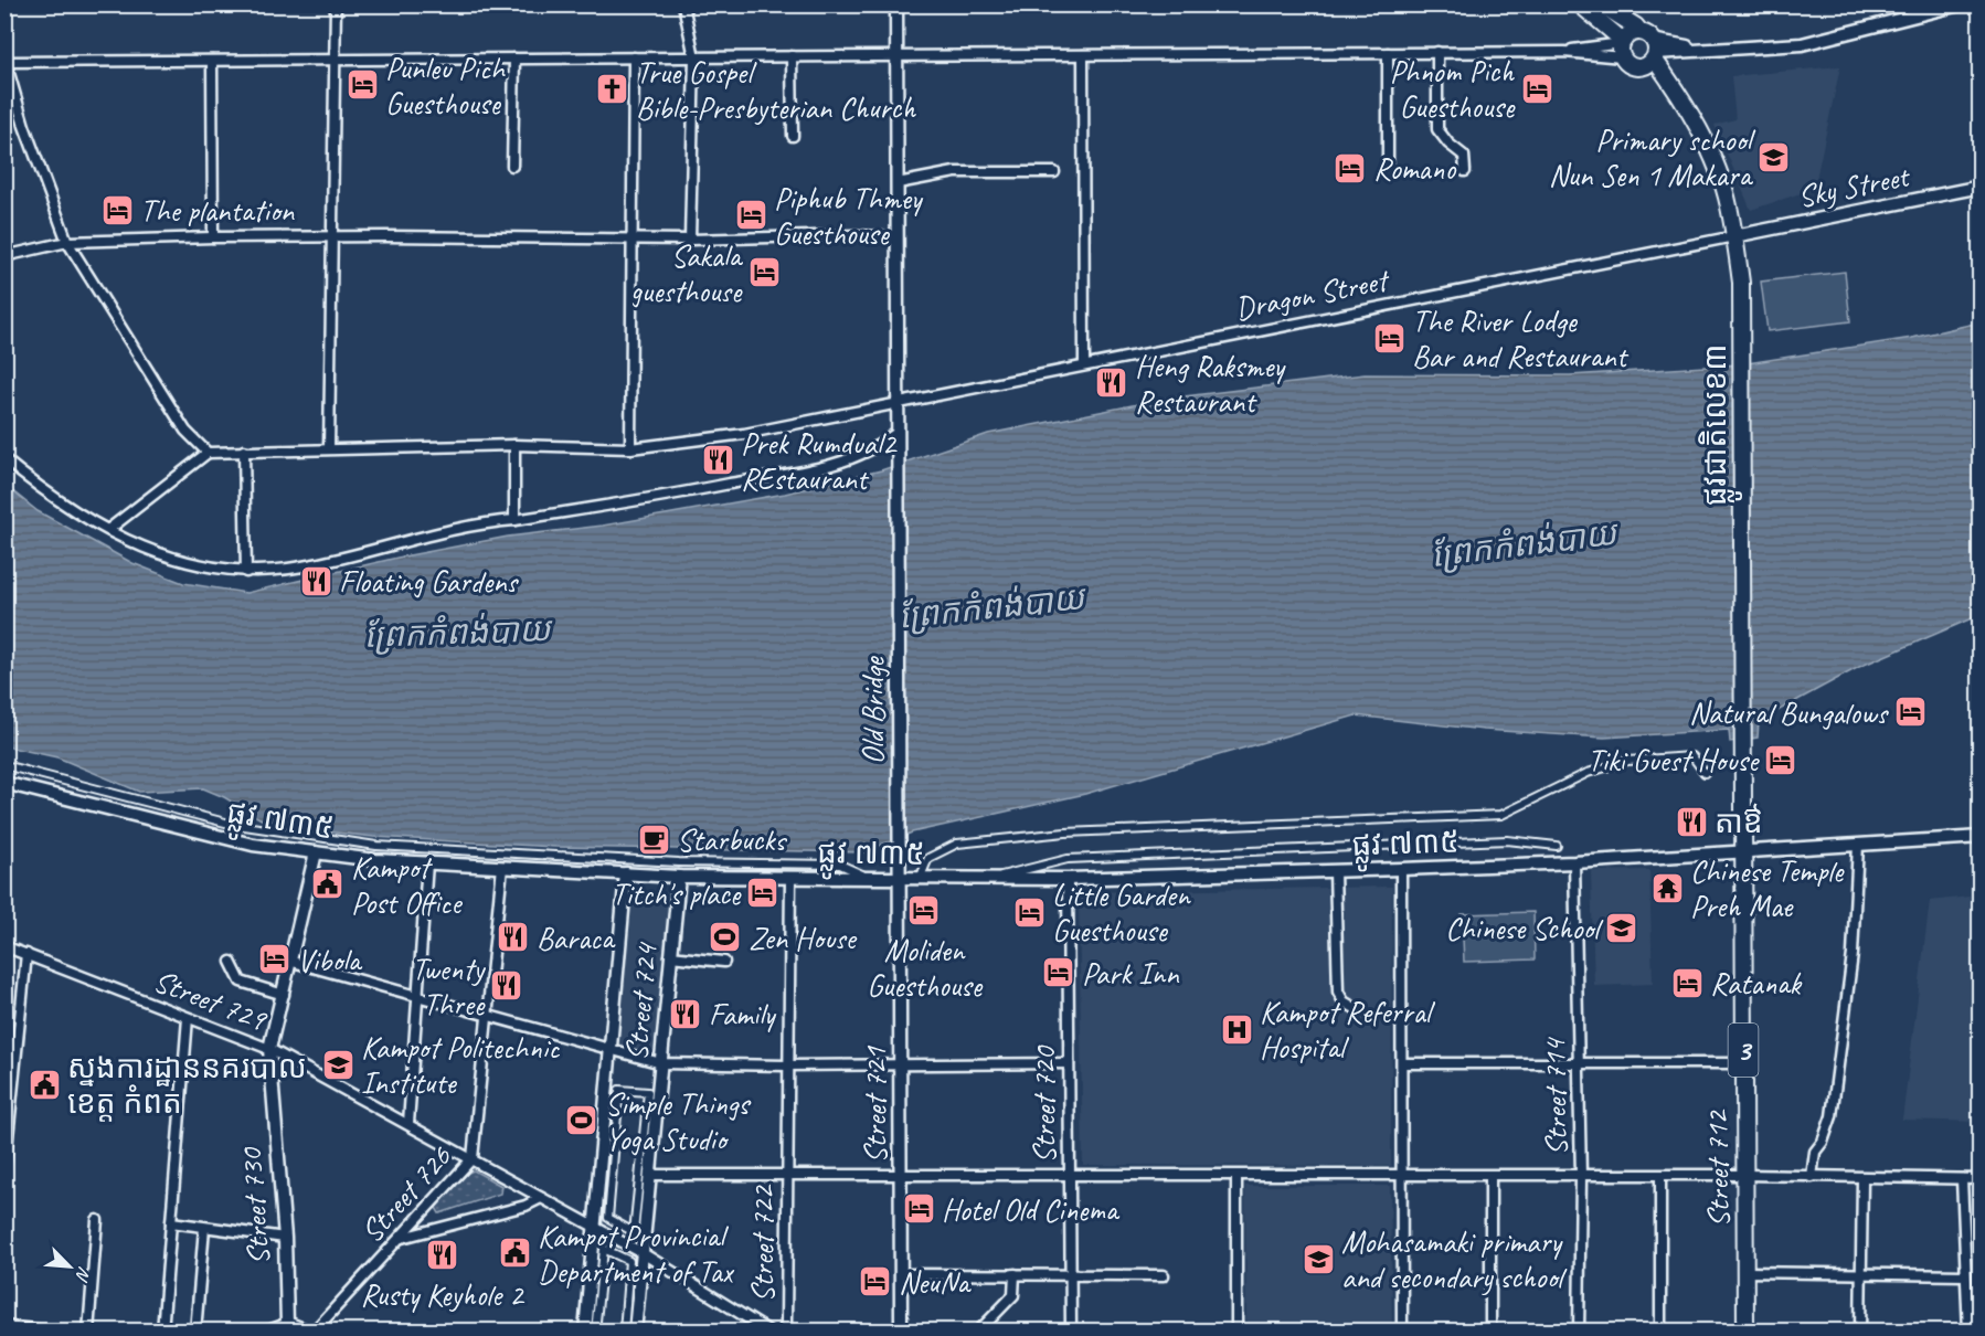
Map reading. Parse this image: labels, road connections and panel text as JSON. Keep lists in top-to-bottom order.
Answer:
{
  "streets": {
    "highway": ["ផ្លូវជាតិលេខ៣", "3", "Street 712"],
    "street": [
      "Sky Street",
      "Dragon Street",
      "Old Bridge",
      "ផ្លូវ ៧៣៥",
      "Street 729",
      "Street 724",
      "Street 714",
      "Street 721",
      "Street 720",
      "Street 726",
      "Street 730",
      "Street 722"
    ]
  },
  "crossings": [
    ["Sky Street", "Dragon Street"],
    ["Sky Street", "ផ្លូវជាតិលេខ៣"],
    ["Dragon Street", "ផ្លូវជាតិលេខ៣"],
    ["Dragon Street", "Old Bridge"],
    ["ផ្លូវជាតិលេខ៣", "Street 712"],
    ["Old Bridge", "ផ្លូវ ៧៣៥"],
    ["Old Bridge", "Street 721"],
    ["ផ្លូវ ៧៣៥", "Street 724"],
    ["ផ្លូវ ៧៣៥", "Street 714"],
    ["ផ្លូវ ៧៣៥", "Street 721"],
    ["ផ្លូវ ៧៣៥", "Street 720"],
    ["ផ្លូវ ៧៣៥", "Street 712"],
    ["ផ្លូវ ៧៣៥", "Street 726"],
    ["ផ្លូវ ៧៣៥", "Street 730"],
    ["ផ្លូវ ៧៣៥", "Street 722"],
    ["Street 729", "Street 724"],
    ["Street 729", "Street 726"],
    ["Street 729", "Street 730"]
  ],
  "water": ["ព្រែកកំពង់បាយ"],
  "places": {
    "hotel": [
      "Punleu Pich Guesthouse",
      "Phnom Pich Guesthouse",
      "Romano",
      "The plantation",
      "Piphub Thmey Guesthouse",
      "Sakala guesthouse",
      "The River Lodge Bar and Restaurant",
      "Natural Bungalows",
      "Tiki Guest House",
      "Titch's place",
      "Moliden Guesthouse",
      "Little Garden Guesthouse",
      "Vibola",
      "Park Inn",
      "Ratanak",
      "Hotel Old Cinema",
      "NeuNa"
    ],
    "church": ["True Gospel Bible-Presbyterian Church"],
    "school or university": [
      "Primary school Nun Sen 1 Makara",
      "Chinese School",
      "Kampot Politechnic Institute",
      "Mohasamaki primary and secondary school"
    ],
    "restaurant": [
      "Heng Raksmey Restaurant",
      "Prek Rumdual2 REstaurant",
      "Floating Gardens",
      "តាឳ",
      "Baraca",
      "Twenty Three",
      "Family",
      "Rusty Keyhole 2"
    ],
    "cafe": ["Starbucks"],
    "public building": ["Kampot Post Office", "ស្នងការដ្ឋាននគរបាល ខេត្ត កំពត", "Kampot Provincial Department of Tax"],
    "temple": ["Chinese Temple Preh Mae"],
    "sports": ["Zen House", "Simple Things Yoga Studio"],
    "hospital": ["Kampot Referral Hospital"]
  },
  "north": "bottom right"
}
